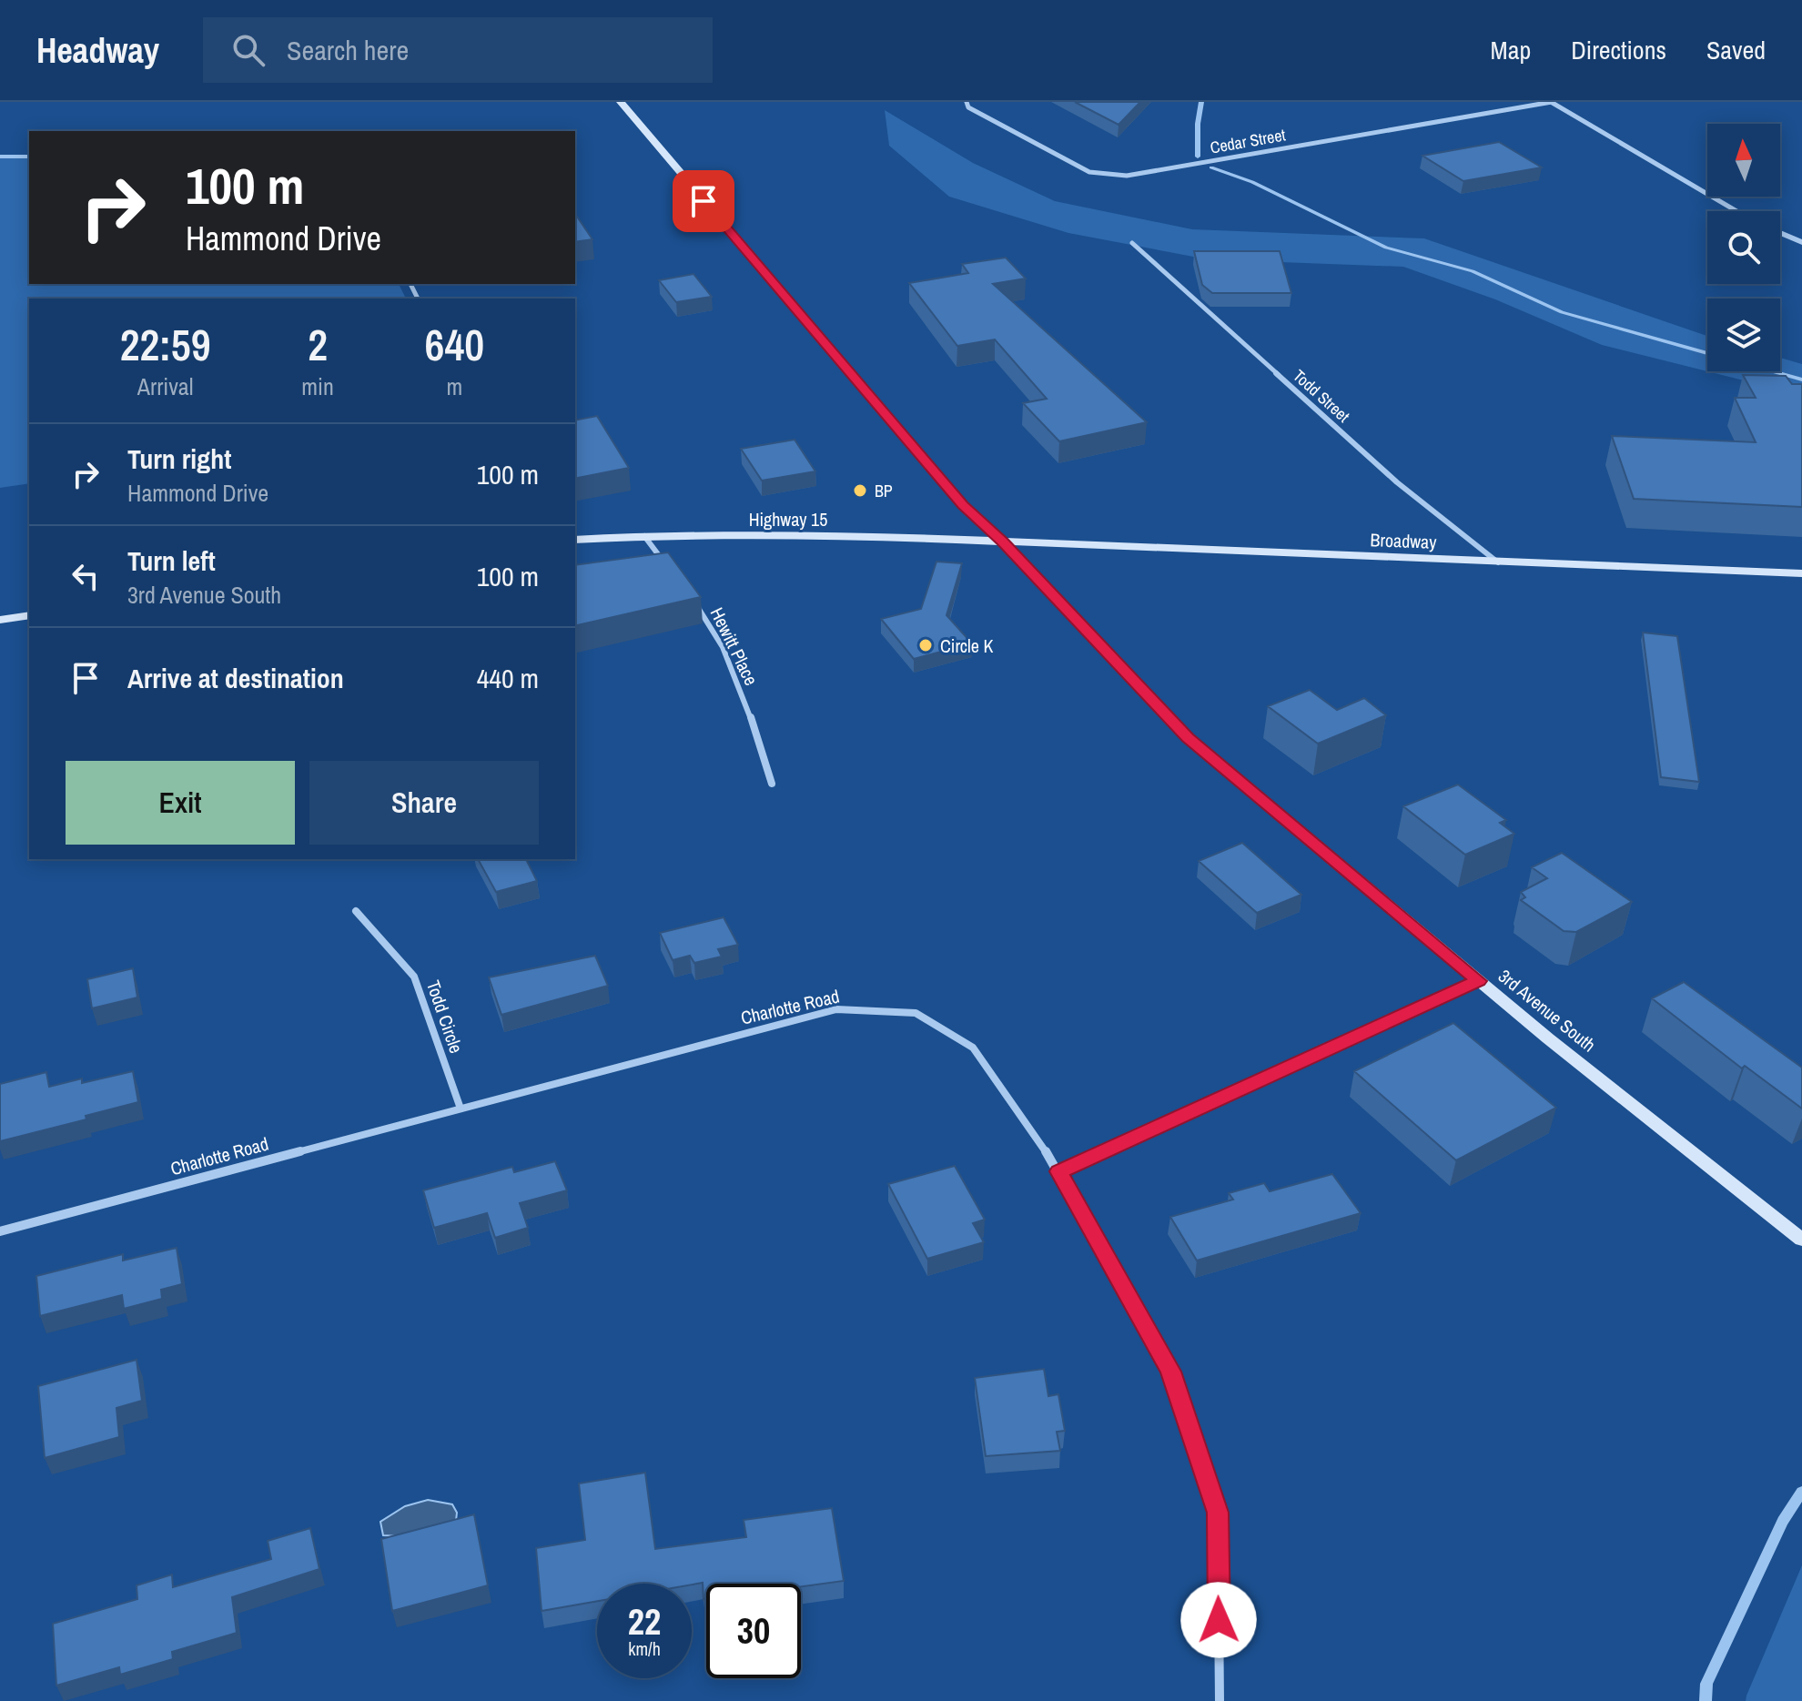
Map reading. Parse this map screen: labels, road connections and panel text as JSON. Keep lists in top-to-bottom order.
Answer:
{
  "streets": {
    "main road": ["Highway 15", "Broadway", "3rd Avenue South"],
    "street": [
      "Cedar Street",
      "Todd Street",
      "Hewitt Place",
      "Charlotte Road",
      "Todd Circle"
    ]
  },
  "crossings": [
    ["Todd Street", "Broadway"],
    ["Highway 15", "Broadway"],
    ["Highway 15", "3rd Avenue South"],
    ["Broadway", "3rd Avenue South"],
    ["Charlotte Road", "Todd Circle"]
  ],
  "places": ["BP", "Circle K"],
  "north": "top",
  "page": {
    "header": "Headway",
    "search": "Search here",
    "nav": ["Map", "Directions", "Saved"],
    "turn": ["100 m", "Hammond Drive"],
    "eta": [
      "22:59",
      "Arrival",
      "2",
      "min",
      "640",
      "m"
    ],
    "list": [
      {
        "name": "Turn right",
        "note": "Hammond Drive",
        "value": "100 m"
      },
      {
        "name": "Turn left",
        "note": "3rd Avenue South",
        "value": "100 m"
      },
      {
        "name": "Arrive at destination",
        "value": "440 m"
      }
    ],
    "buttons": ["Exit", "Share"],
    "speed": "22 km/h",
    "limit": "30"
  }
}
